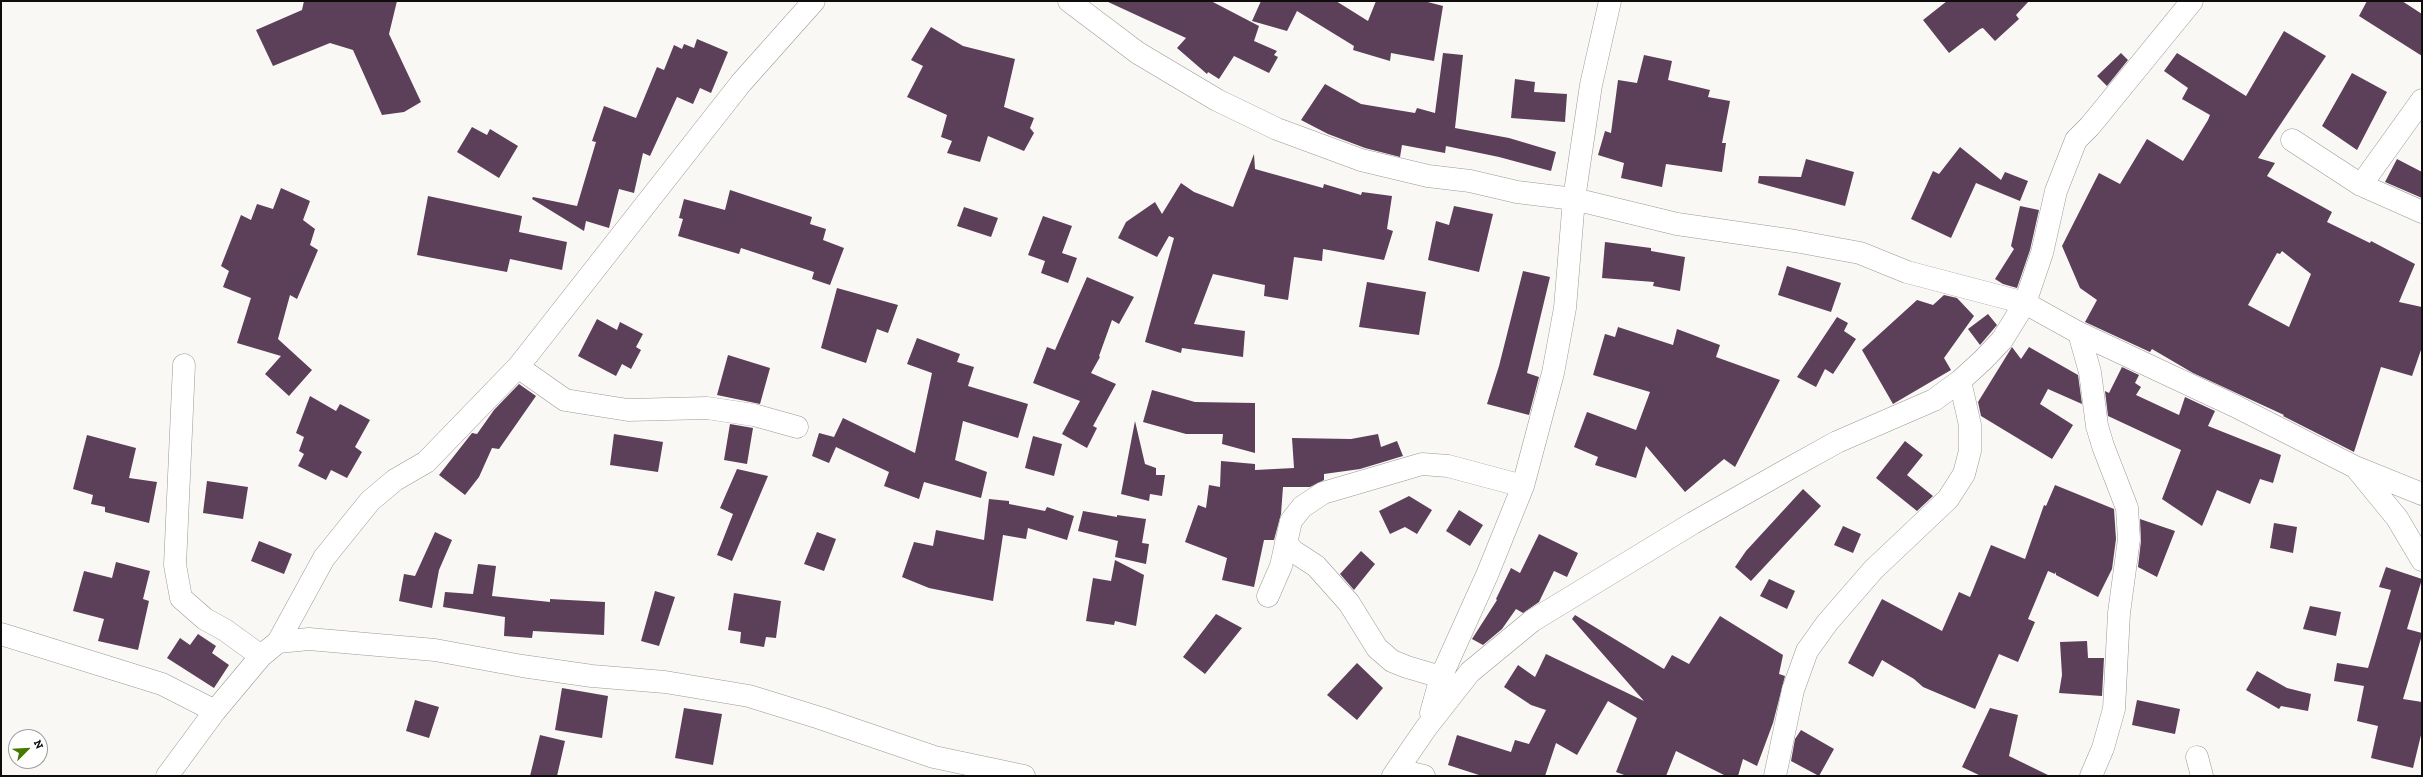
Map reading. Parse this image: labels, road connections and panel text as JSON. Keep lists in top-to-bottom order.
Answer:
{
  "north": "top right"
}
